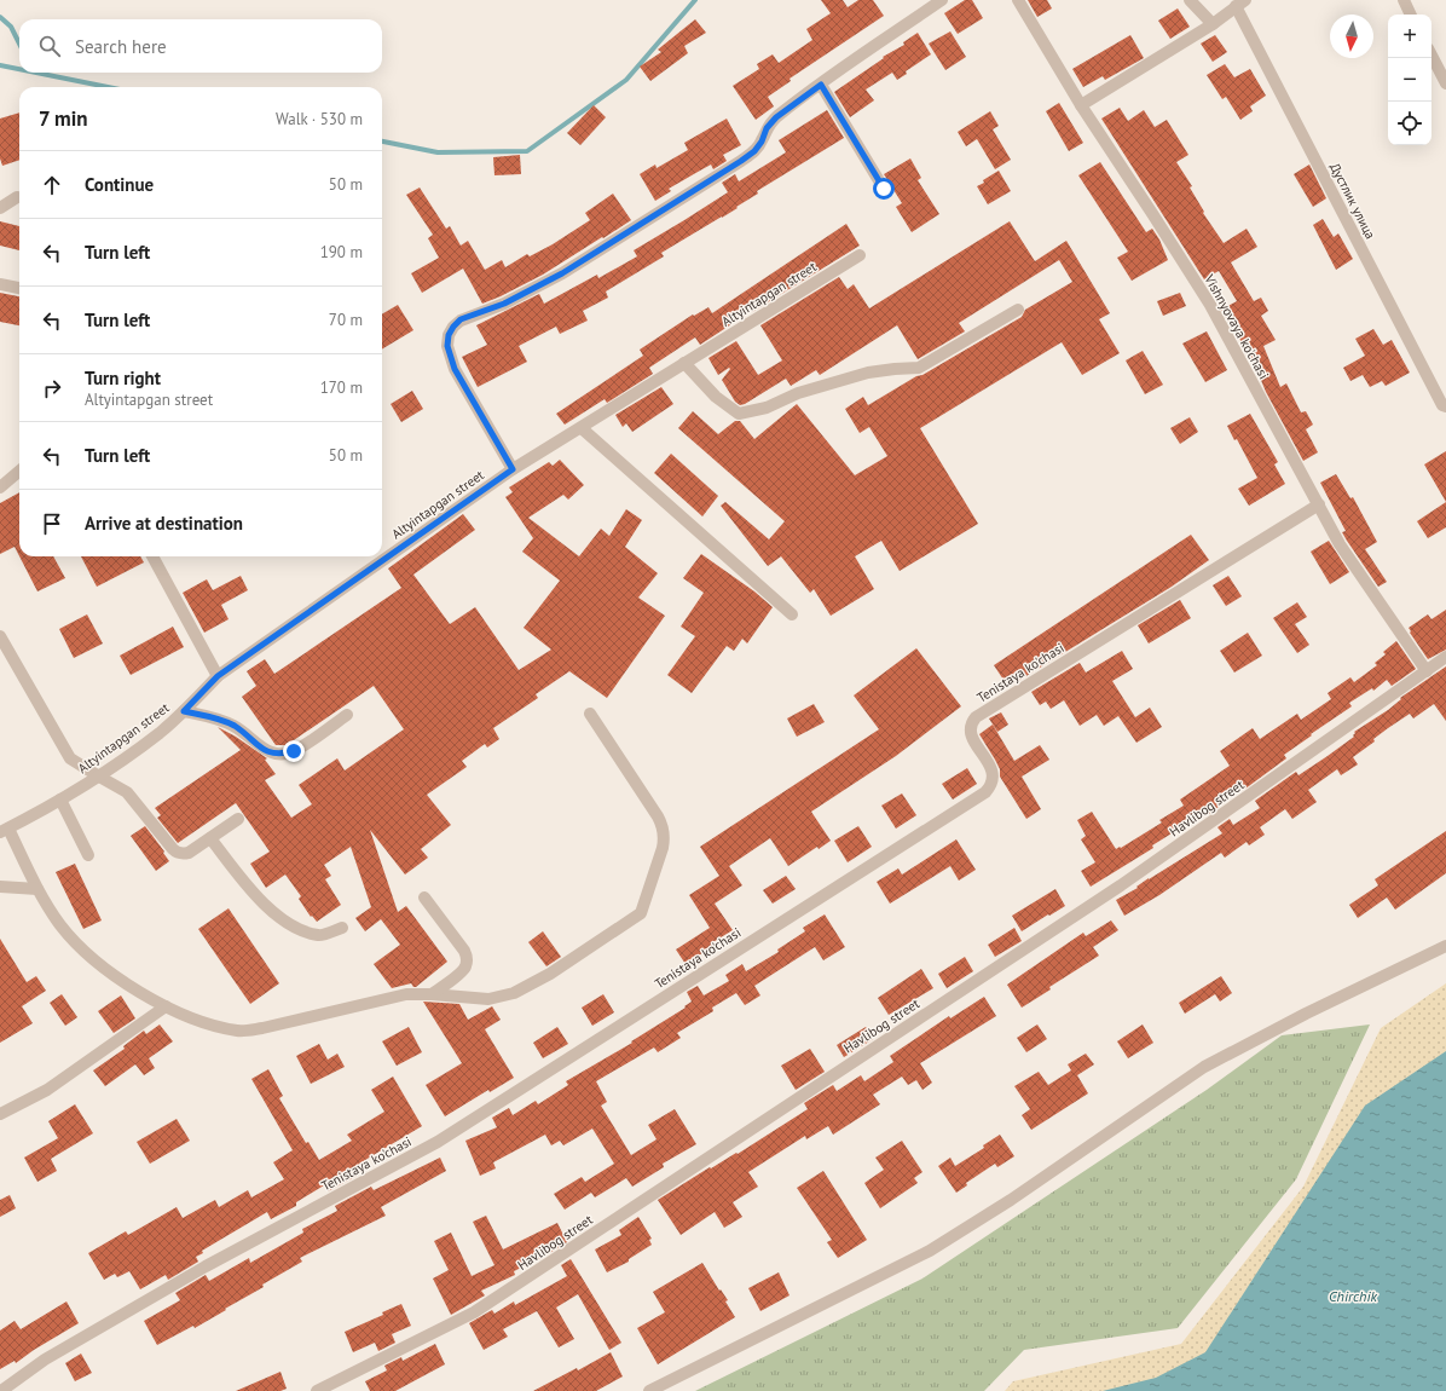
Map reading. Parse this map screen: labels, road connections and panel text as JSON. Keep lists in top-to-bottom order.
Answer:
{
  "streets": {
    "street": [
      "Дустлик улица",
      "Altyintapgan street",
      "Vishnyovaya ko'chasi",
      "Tenistaya ko'chasi",
      "Hаvlibog street"
    ]
  },
  "crossings": [
    ["Vishnyovaya ko'chasi", "Tenistaya ko'chasi"],
    ["Vishnyovaya ko'chasi", "Hаvlibog street"]
  ],
  "water": ["Chirchik"],
  "north": "bottom",
  "page": {
    "map_buttons": ["+", "−"],
    "search": "Search here",
    "heading": ["7 min", "Walk · 530 m"],
    "list": [
      ["Continue", "50 m"],
      ["Turn left", "190 m"],
      ["Turn left", "70 m"],
      ["Turn right", "Altyintapgan street", "170 m"],
      ["Turn left", "50 m"],
      "Arrive at destination"
    ]
  }
}
